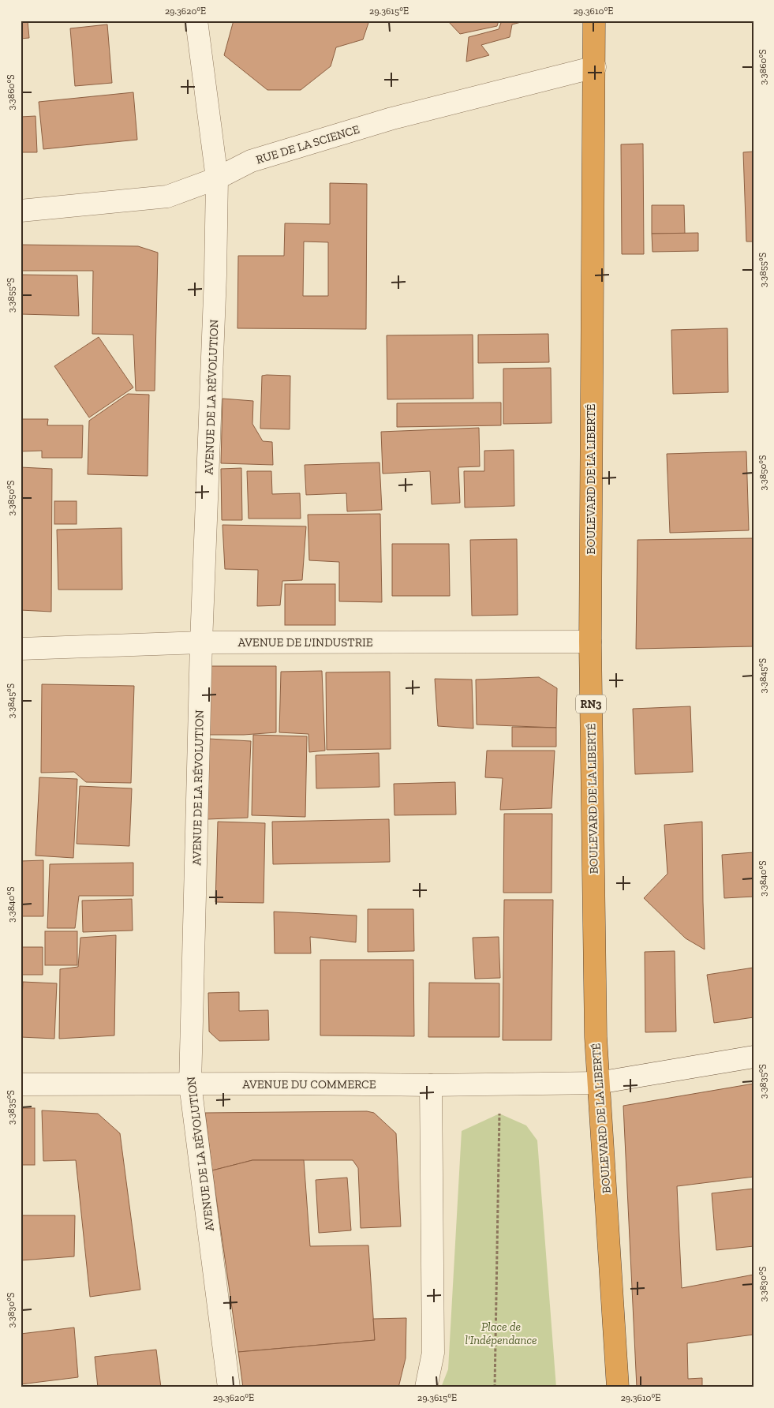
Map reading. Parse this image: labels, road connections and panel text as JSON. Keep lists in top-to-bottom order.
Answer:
{
  "streets": {
    "highway": ["BOULEVARD DE LA LIBERTÉ", "RN3"],
    "street": [
      "RUE DE LA SCIENCE",
      "AVENUE DE LA RÉVOLUTION",
      "AVENUE DE L'INDUSTRIE",
      "AVENUE DU COMMERCE"
    ]
  },
  "crossings": [
    ["RUE DE LA SCIENCE", "AVENUE DE LA RÉVOLUTION"],
    ["RUE DE LA SCIENCE", "BOULEVARD DE LA LIBERTÉ"],
    ["AVENUE DE LA RÉVOLUTION", "AVENUE DE L'INDUSTRIE"],
    ["AVENUE DE LA RÉVOLUTION", "AVENUE DU COMMERCE"],
    ["BOULEVARD DE LA LIBERTÉ", "AVENUE DE L'INDUSTRIE"],
    ["BOULEVARD DE LA LIBERTÉ", "AVENUE DU COMMERCE"]
  ],
  "parks": ["Place de l'Indépendance"],
  "coordinates": [
    "29.3620°E",
    "29.3615°E",
    "29.3610°E",
    "3.3860°S",
    "3.3855°S",
    "3.3850°S",
    "3.3845°S",
    "3.3840°S",
    "3.3835°S",
    "3.3830°S"
  ]
}
